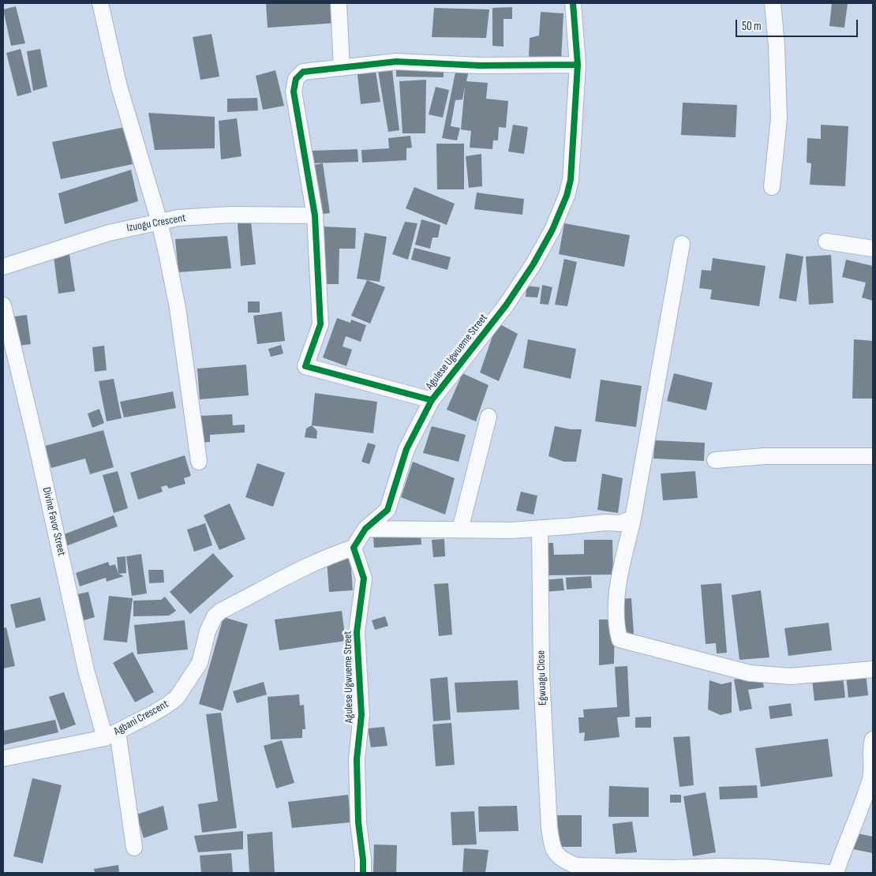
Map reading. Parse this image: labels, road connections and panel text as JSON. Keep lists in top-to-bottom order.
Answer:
{
  "streets": {
    "street": [
      "Izuogu Crescent",
      "Agulese Ugwueme Street",
      "Divine Favor Street",
      "Egwuagu Close",
      "Agbani Crescent"
    ]
  },
  "crossings": [
    ["Agulese Ugwueme Street", "Agbani Crescent"],
    ["Divine Favor Street", "Agbani Crescent"]
  ],
  "scale_bar": "50 m"
}
